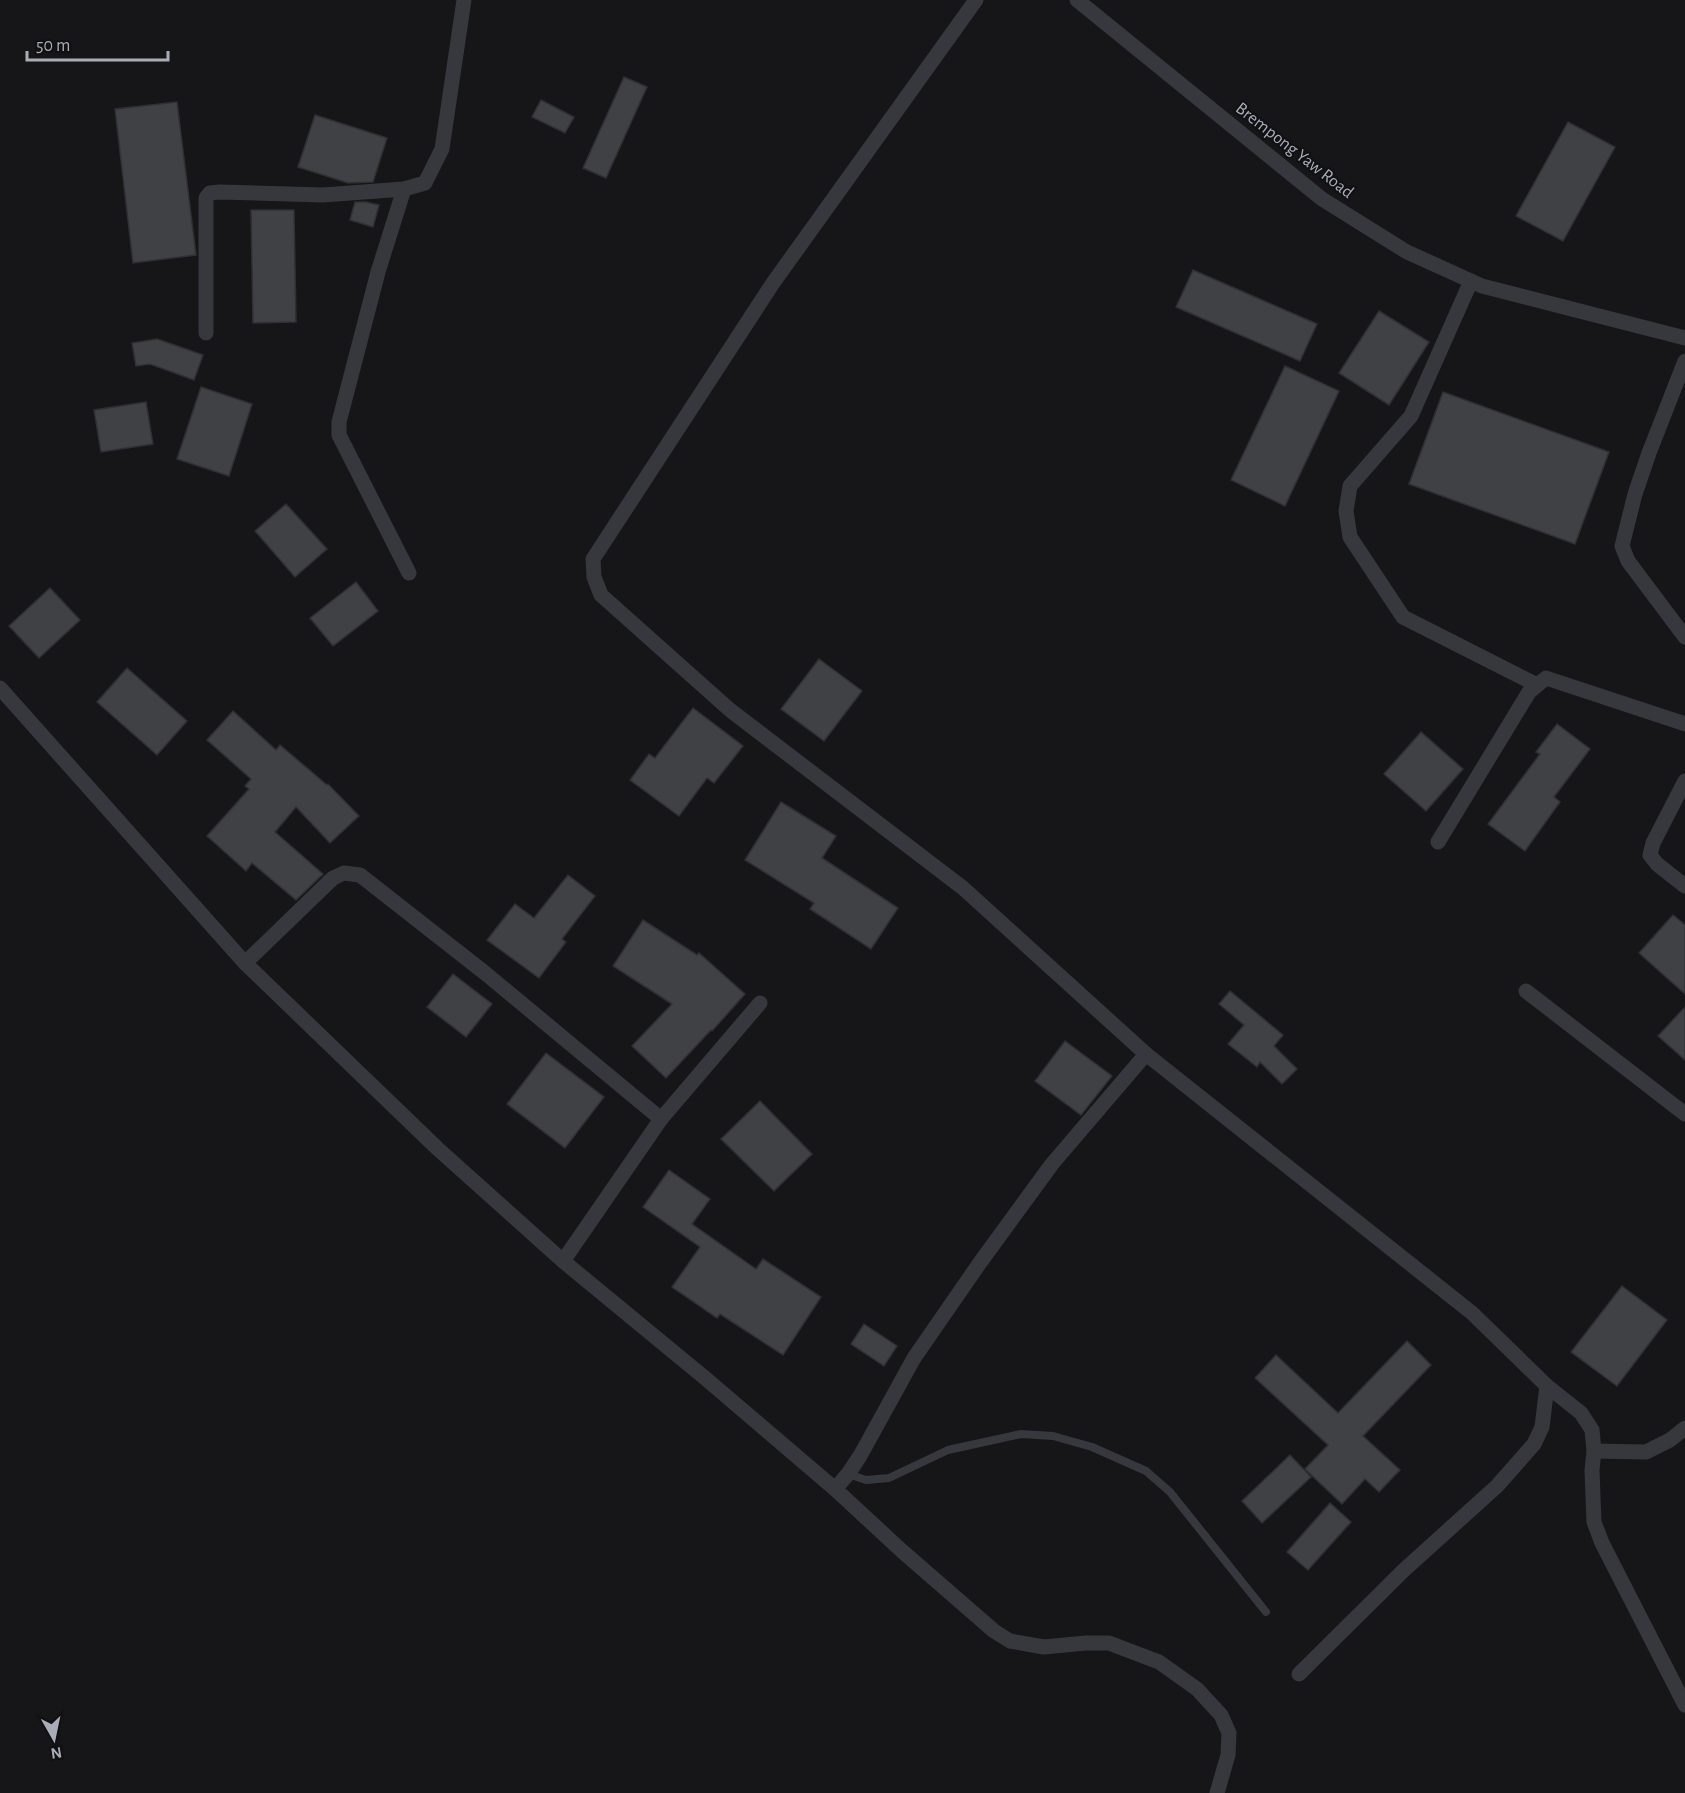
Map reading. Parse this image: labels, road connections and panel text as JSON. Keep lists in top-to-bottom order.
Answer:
{
  "streets": {
    "street": ["Brempong Yaw Road"]
  },
  "scale_bar": "50 m",
  "north": "bottom"
}
